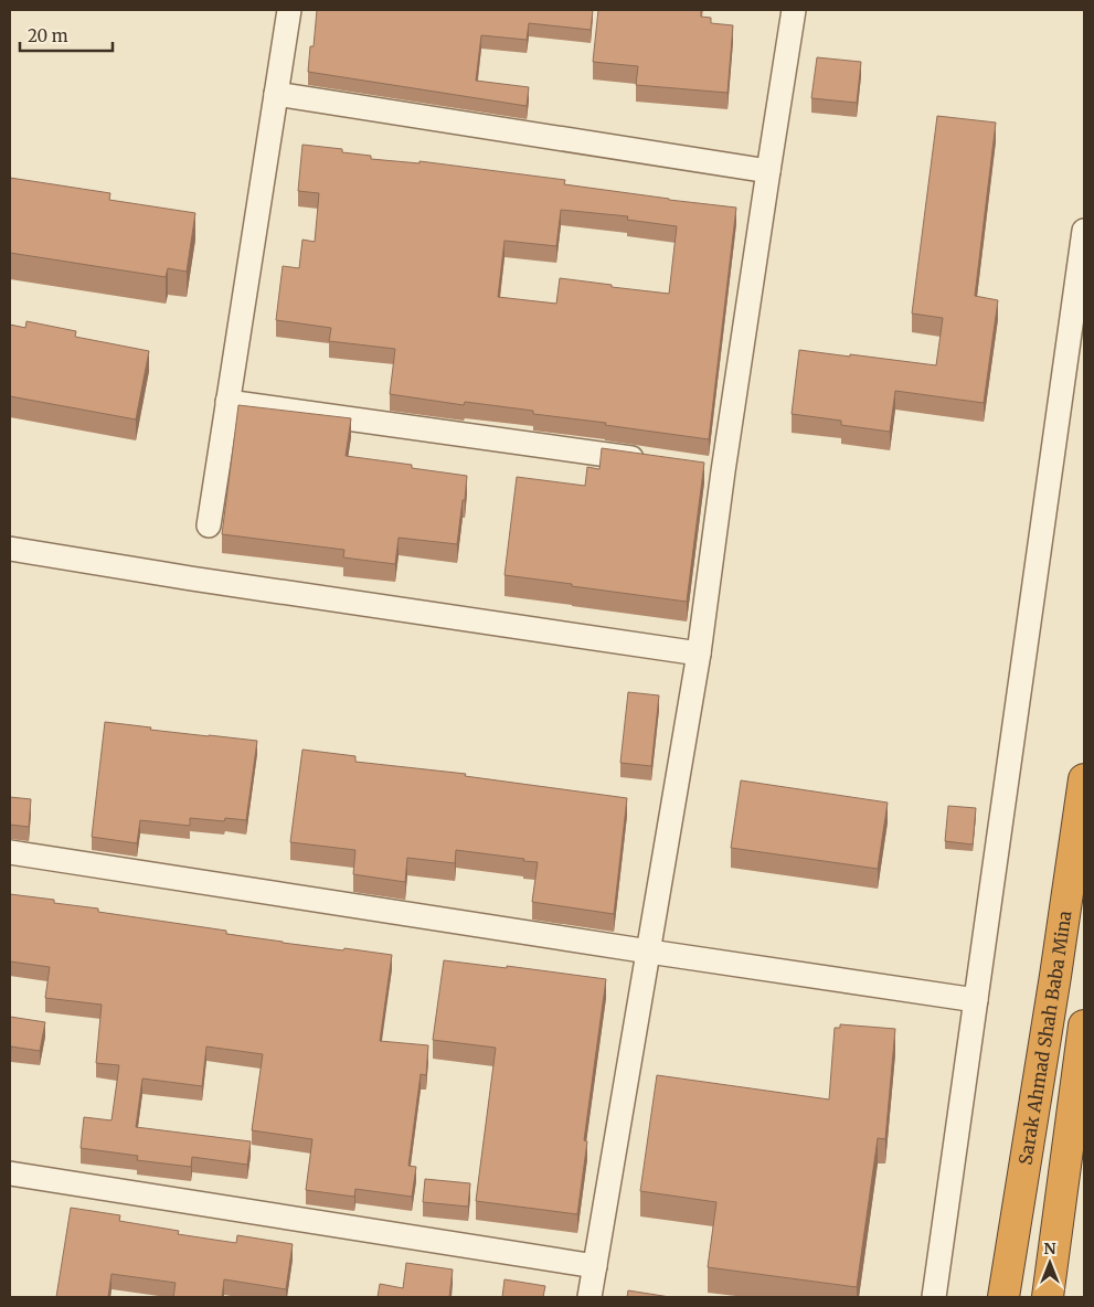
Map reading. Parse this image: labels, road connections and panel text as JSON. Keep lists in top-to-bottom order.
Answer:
{
  "streets": {
    "highway": ["Sarak Ahmad Shah Baba Mina"]
  },
  "scale_bar": "20 m",
  "north": "top"
}
